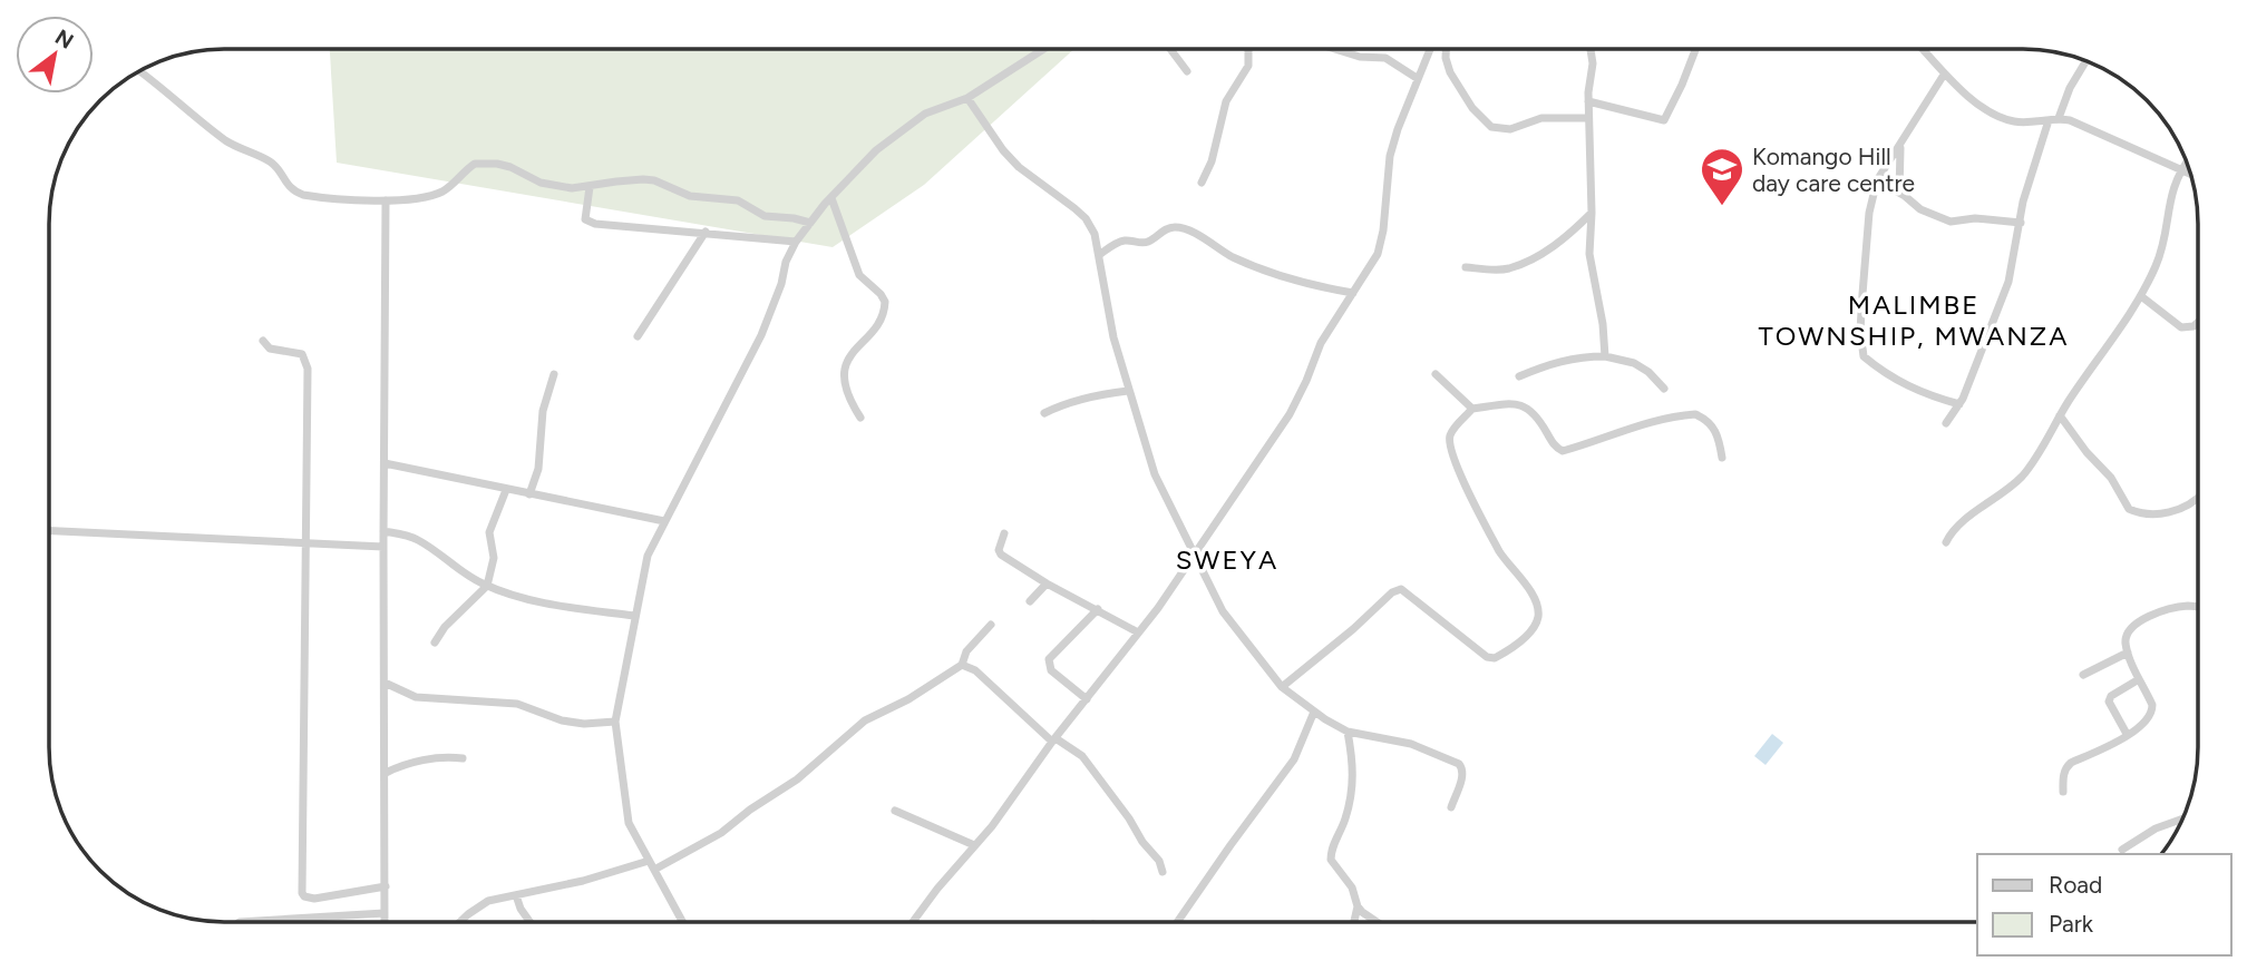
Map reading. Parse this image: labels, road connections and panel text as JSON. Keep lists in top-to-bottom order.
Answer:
{
  "districts": ["MALIMBE TOWNSHIP, MWANZA", "SWEYA"],
  "places": {
    "school or university": ["Komango Hill day care centre"]
  },
  "legend": ["Road", "Park"],
  "north": "top right"
}
